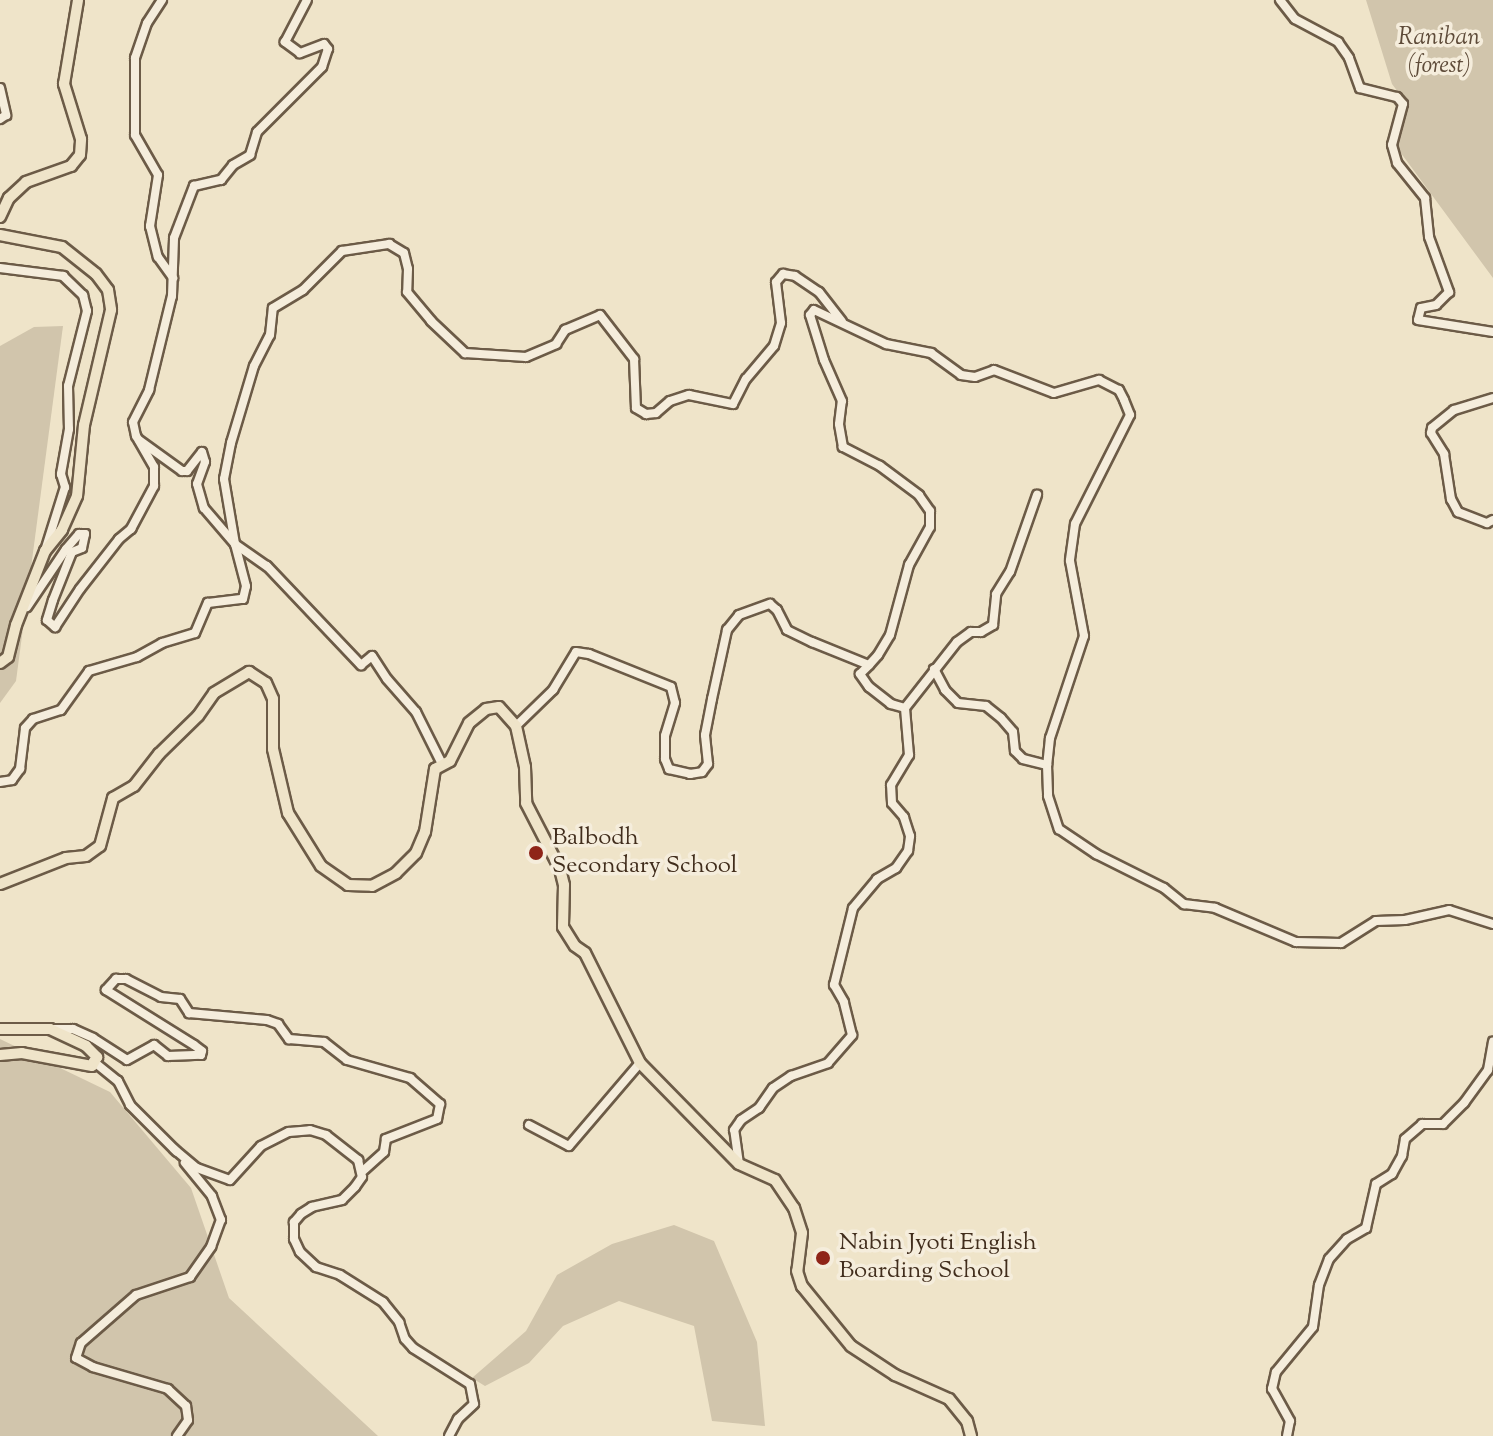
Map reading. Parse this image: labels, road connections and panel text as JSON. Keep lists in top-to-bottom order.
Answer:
{
  "parks": ["Raniban (forest)"],
  "places": ["Balbodh Secondary School", "Nabin Jyoti English Boarding School"]
}
